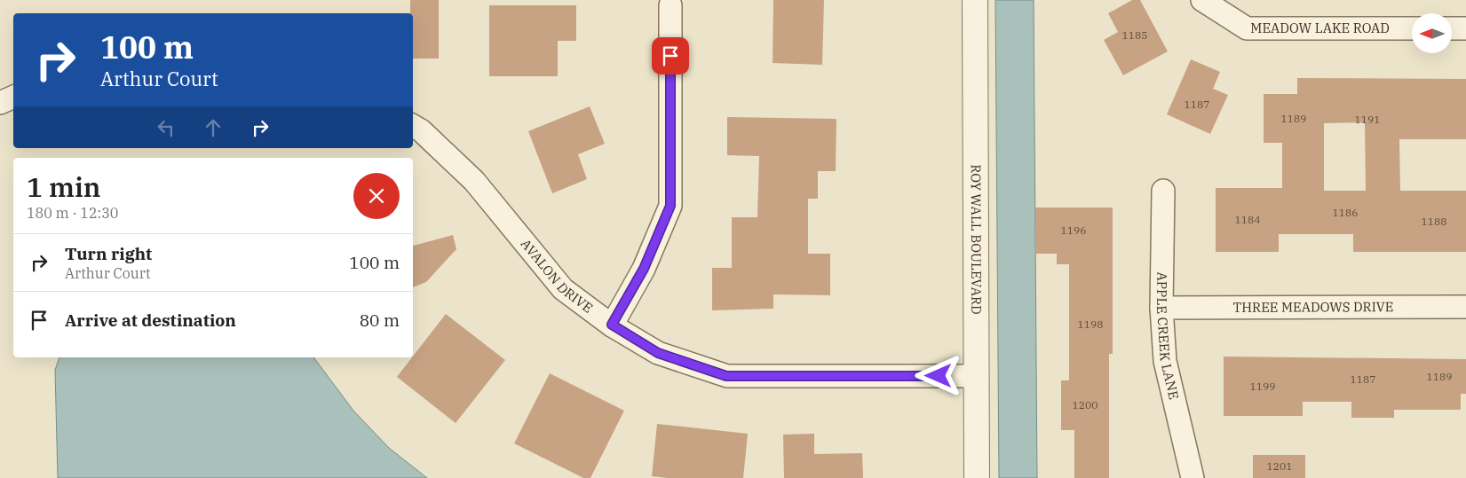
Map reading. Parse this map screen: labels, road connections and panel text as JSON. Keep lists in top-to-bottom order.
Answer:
{
  "streets": {
    "street": [
      "MEADOW LAKE ROAD",
      "ROY WALL BOULEVARD",
      "AVALON DRIVE",
      "THREE MEADOWS DRIVE",
      "APPLE CREEK LANE"
    ]
  },
  "crossings": [
    ["ROY WALL BOULEVARD", "AVALON DRIVE"],
    ["THREE MEADOWS DRIVE", "APPLE CREEK LANE"]
  ],
  "house_numbers": [
    "1185",
    "1187",
    "1189",
    "1191",
    "1186",
    "1184",
    "1188",
    "1196",
    "1198",
    "1189",
    "1187",
    "1199",
    "1200",
    "1201"
  ],
  "north": "left",
  "page": {
    "turn": ["100 m", "Arthur Court"],
    "heading": ["1 min", "180 m · 12:30"],
    "list": [
      {
        "name": "Turn right",
        "note": "Arthur Court",
        "value": "100 m"
      },
      {
        "name": "Arrive at destination",
        "value": "80 m"
      }
    ]
  }
}
